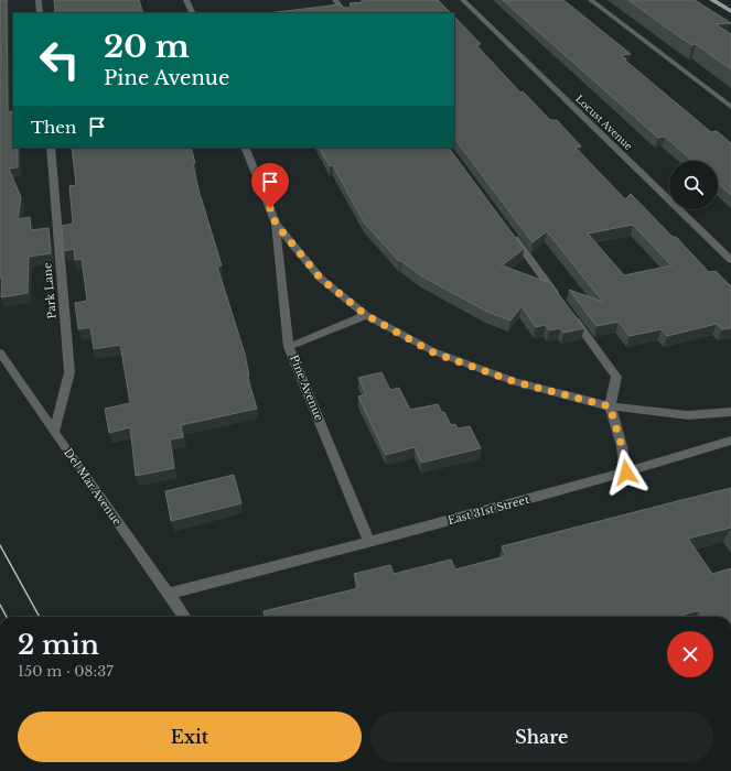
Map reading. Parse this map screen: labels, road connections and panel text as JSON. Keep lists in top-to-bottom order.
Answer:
{
  "streets": {
    "street": [
      "Locust Avenue",
      "Park Lane",
      "Pine Avenue",
      "Del Mar Avenue",
      "East 31st Street"
    ]
  },
  "crossings": [
    ["Park Lane", "Del Mar Avenue"],
    ["Pine Avenue", "East 31st Street"],
    ["Del Mar Avenue", "East 31st Street"]
  ],
  "page": {
    "turn": ["20 m", "Pine Avenue"],
    "then": "Then",
    "heading": ["2 min", "150 m · 08:37"],
    "buttons": ["Exit", "Share"]
  }
}
